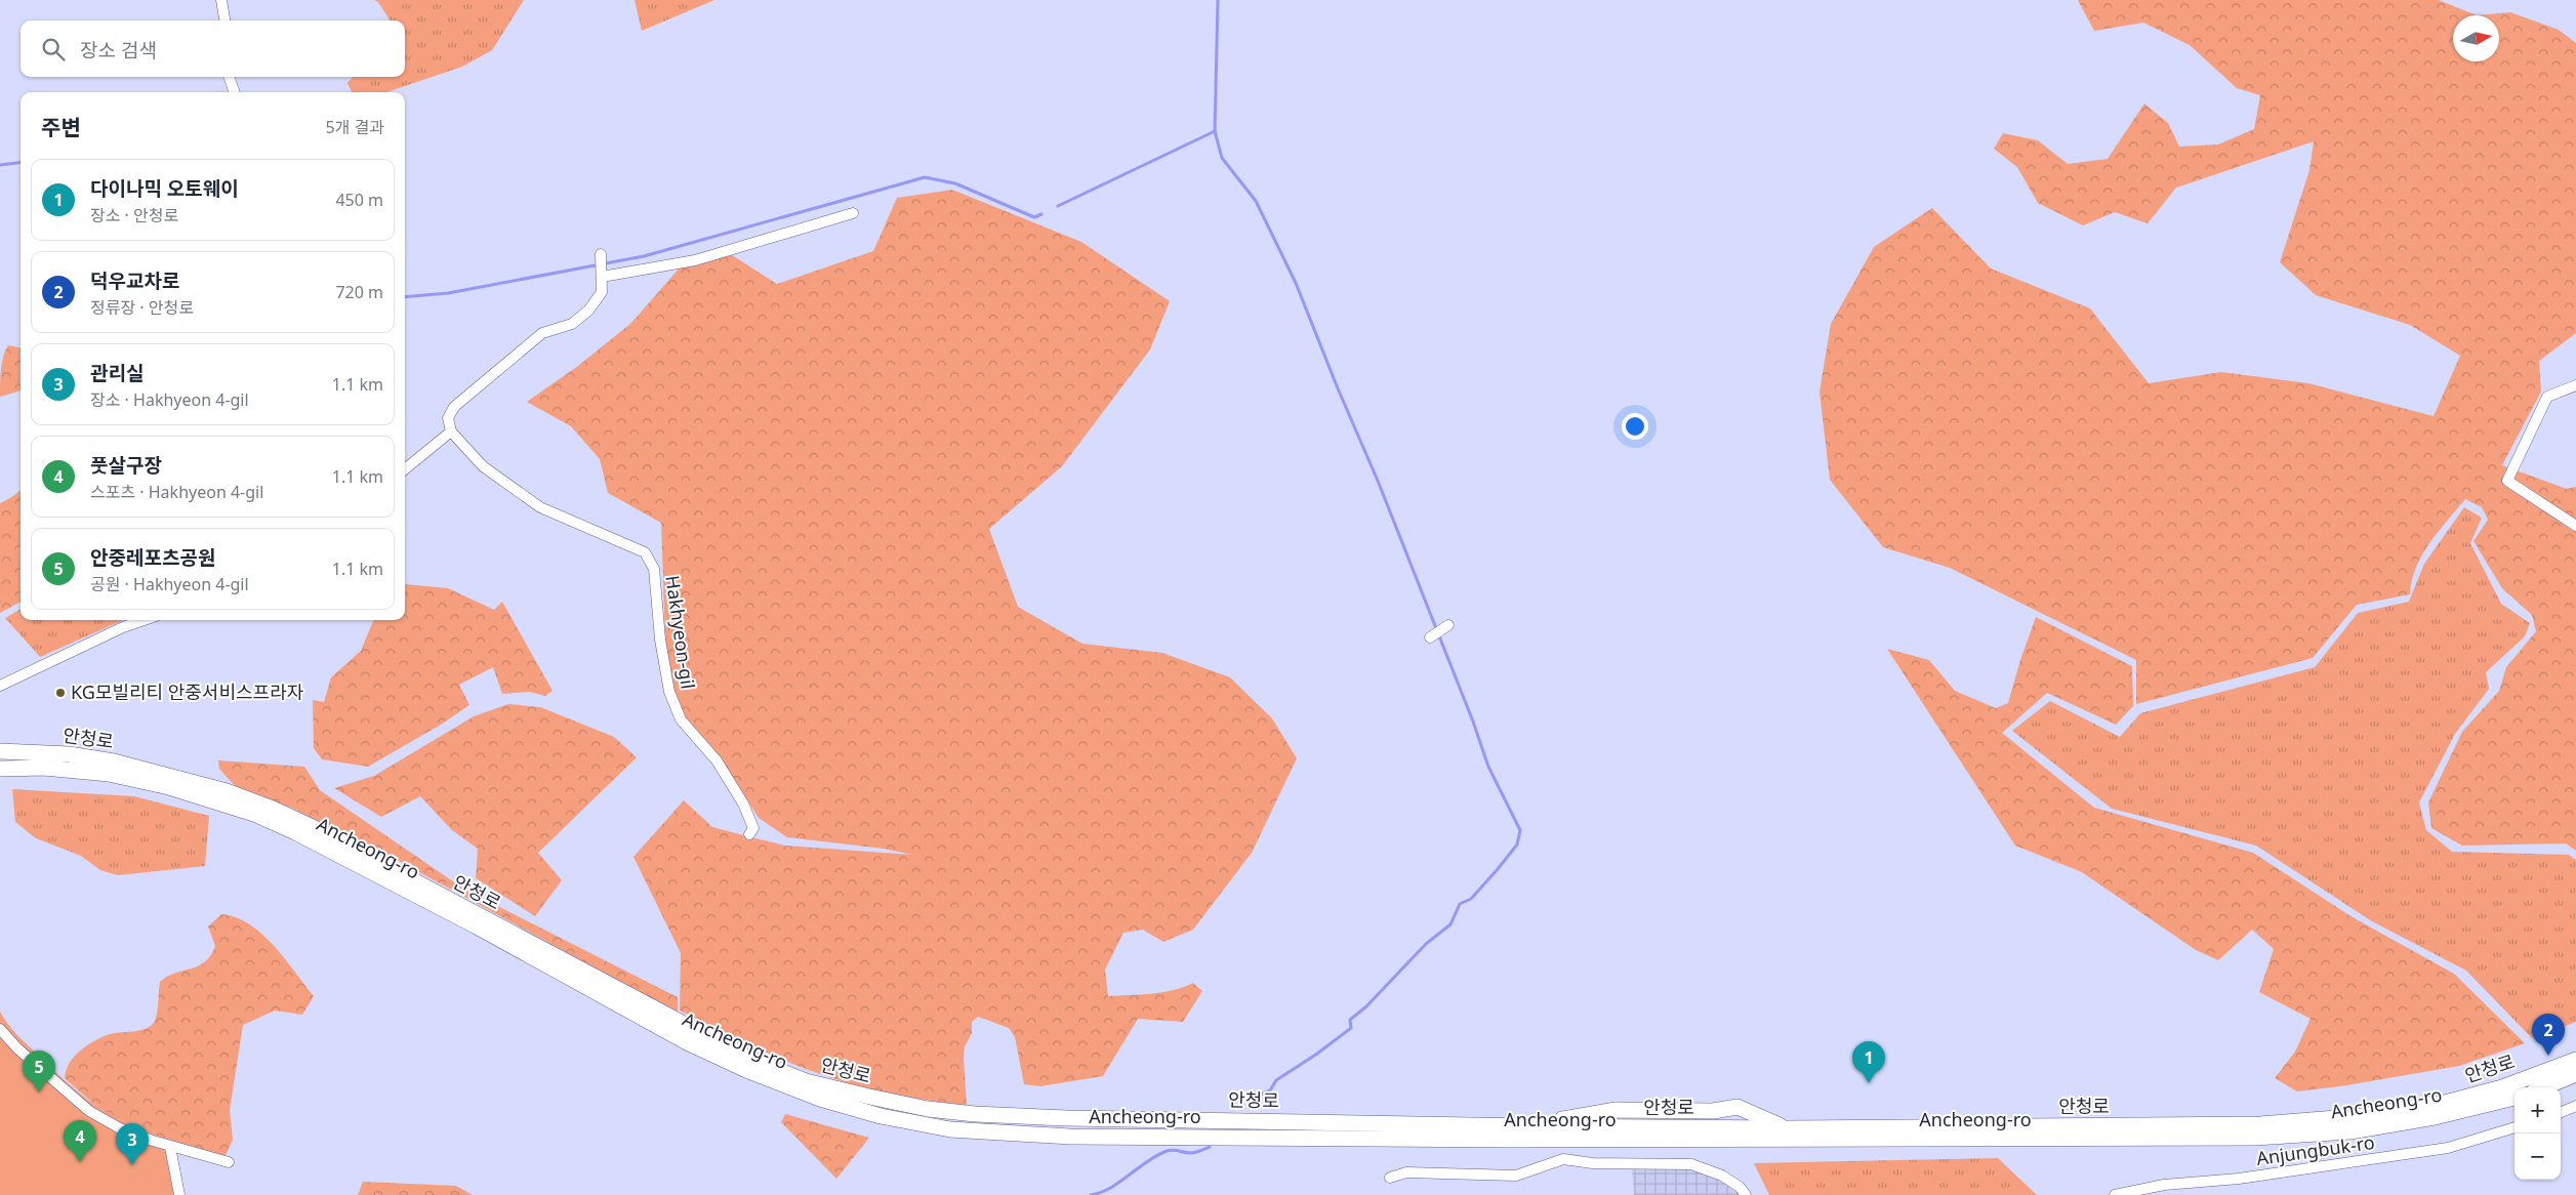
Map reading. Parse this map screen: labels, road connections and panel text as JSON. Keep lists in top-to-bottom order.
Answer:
{
  "streets": {
    "street": [
      "Hakhyeon-gil",
      "안청로",
      "Ancheong-ro",
      "Anjungbuk-ro"
    ]
  },
  "places": ["KG모빌리티 안중서비스프라자"],
  "north": "right",
  "page": {
    "search": "장소 검색",
    "heading": ["주변", "5개 결과"],
    "list": [
      {
        "mark": "1",
        "name": "다이나믹 오토웨이",
        "note": "장소 · 안청로",
        "value": "450 m"
      },
      {
        "mark": "2",
        "name": "덕우교차로",
        "note": "정류장 · 안청로",
        "value": "720 m"
      },
      {
        "mark": "3",
        "name": "관리실",
        "note": "장소 · Hakhyeon 4-gil",
        "value": "1.1 km"
      },
      {
        "mark": "4",
        "name": "풋살구장",
        "note": "스포츠 · Hakhyeon 4-gil",
        "value": "1.1 km"
      },
      {
        "mark": "5",
        "name": "안중레포츠공원",
        "note": "공원 · Hakhyeon 4-gil",
        "value": "1.1 km"
      }
    ],
    "pins": [
      "2",
      "1",
      "5",
      "4",
      "3"
    ],
    "map_buttons": ["+", "−"]
  }
}
